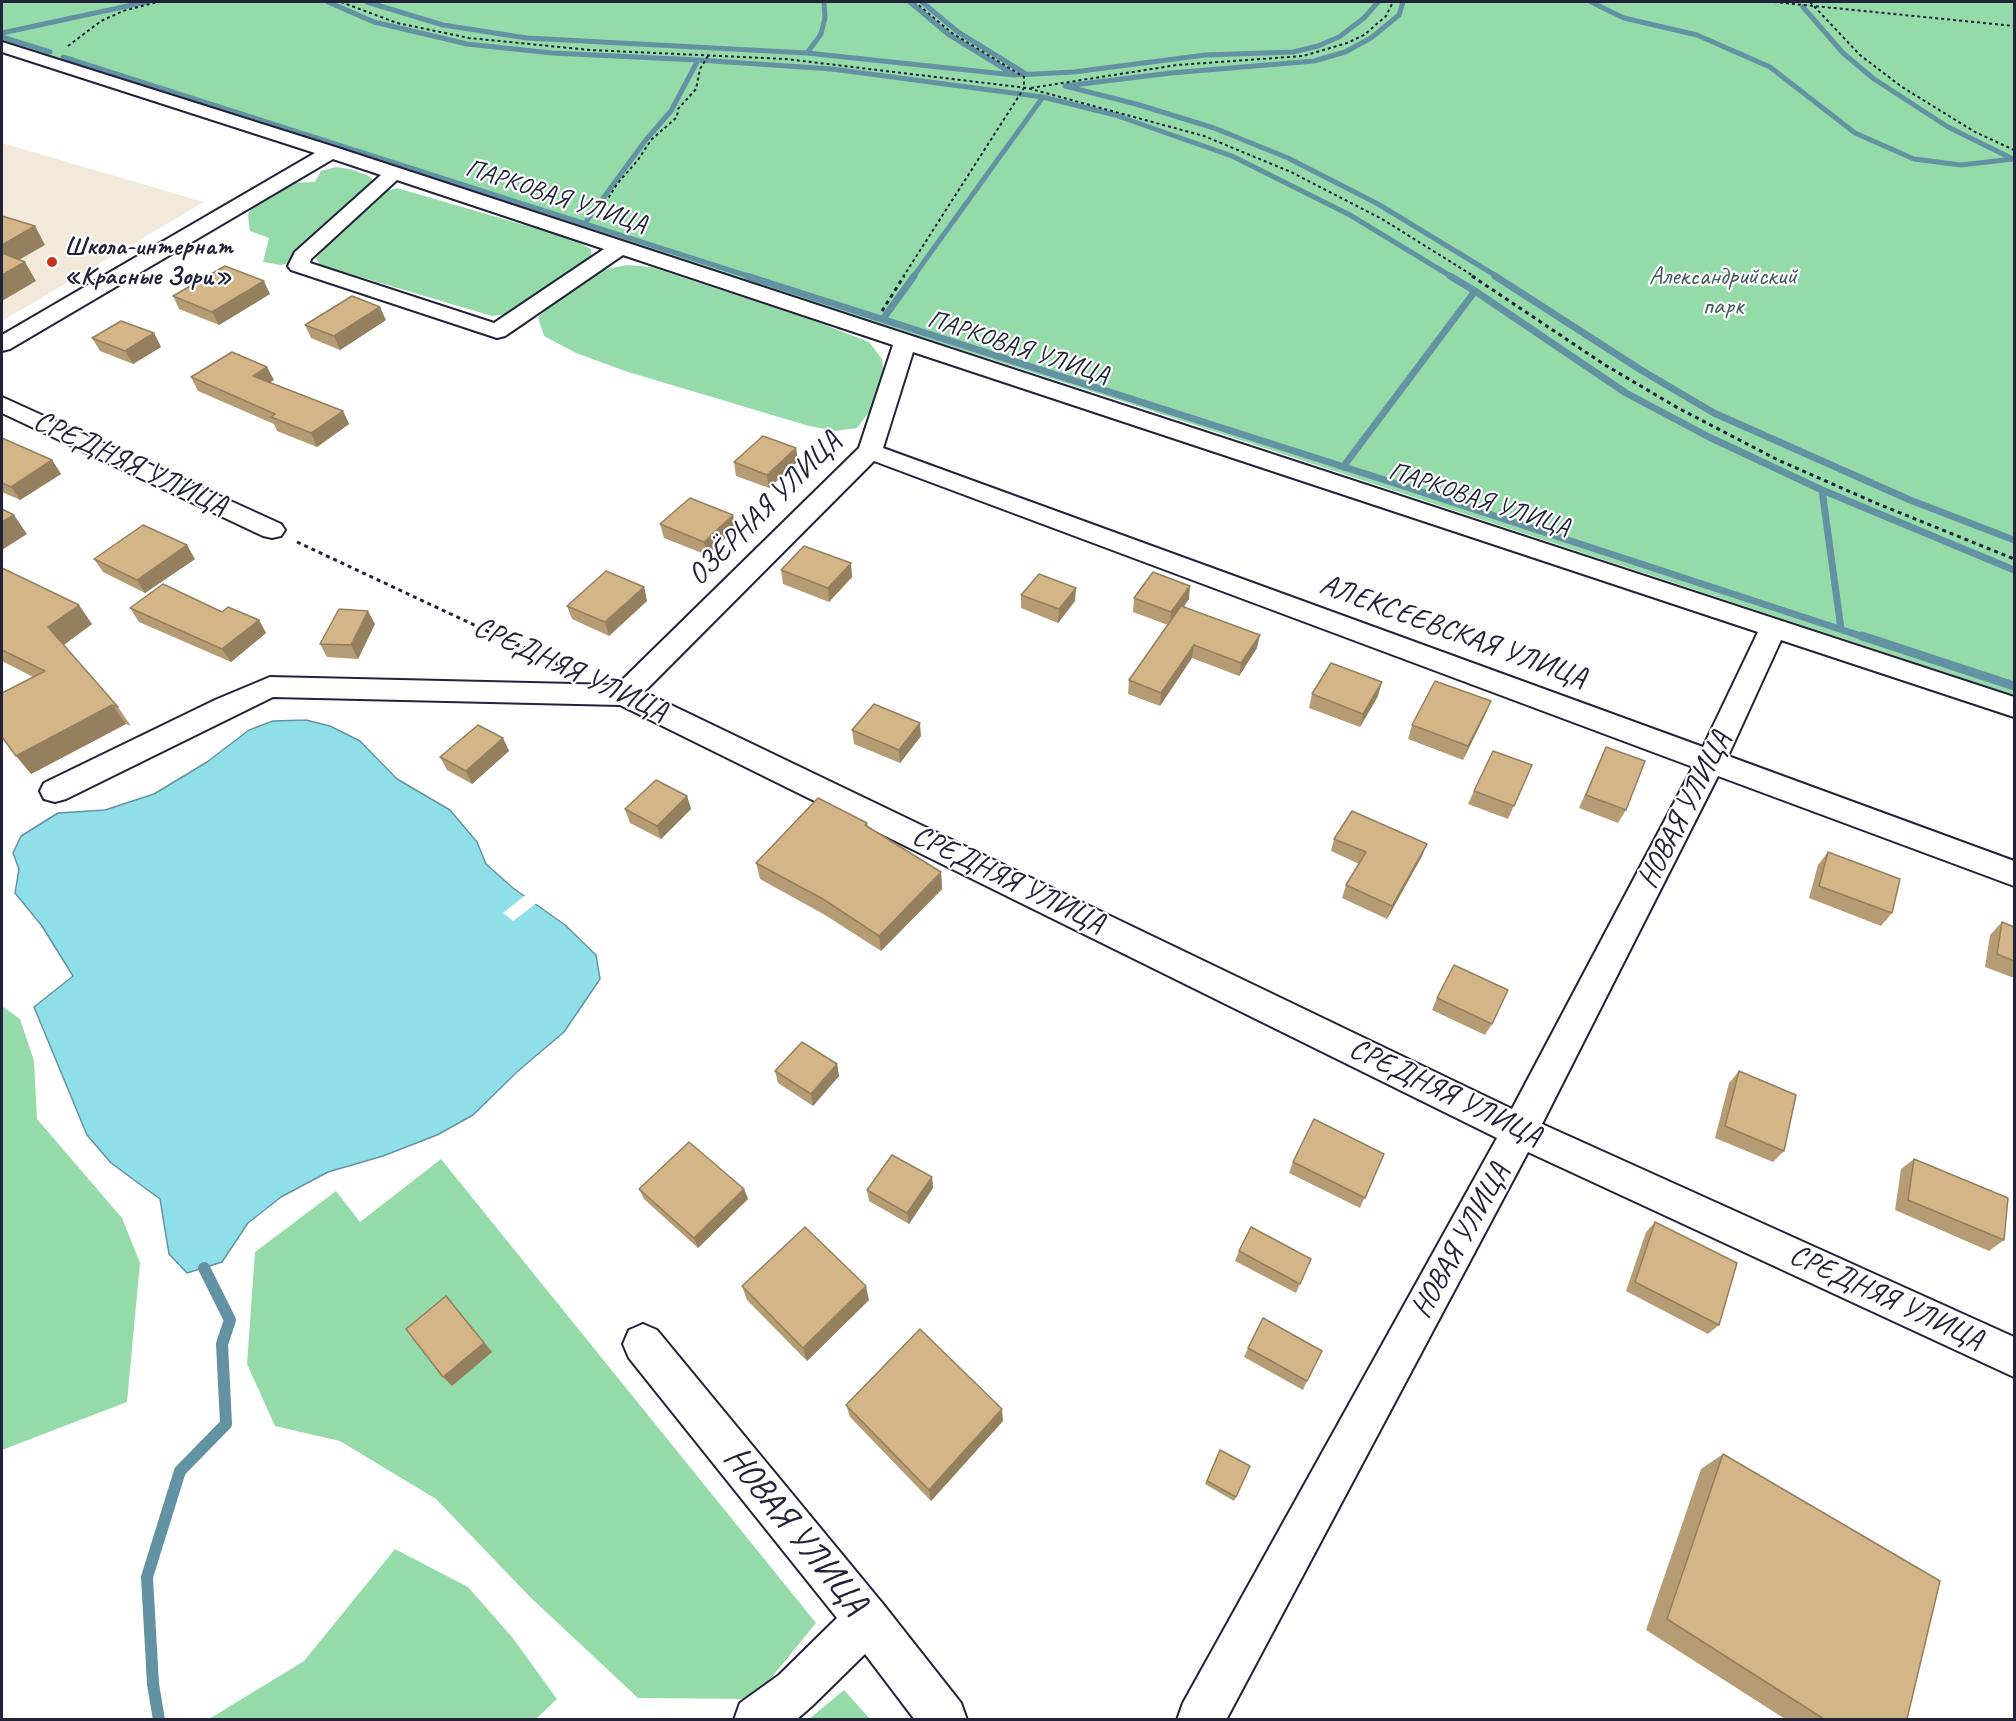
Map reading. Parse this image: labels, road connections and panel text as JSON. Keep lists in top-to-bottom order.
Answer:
{
  "streets": {
    "street": [
      "ПАРКОВАЯ УЛИЦА",
      "СРЕДНЯЯ УЛИЦА",
      "ОЗЁРНАЯ УЛИЦА",
      "АЛЕКСЕЕВСКАЯ УЛИЦА",
      "НОВАЯ УЛИЦА"
    ]
  },
  "crossings": [
    ["ПАРКОВАЯ УЛИЦА", "ОЗЁРНАЯ УЛИЦА"],
    ["ПАРКОВАЯ УЛИЦА", "НОВАЯ УЛИЦА"],
    ["СРЕДНЯЯ УЛИЦА", "ОЗЁРНАЯ УЛИЦА"],
    ["СРЕДНЯЯ УЛИЦА", "НОВАЯ УЛИЦА"],
    ["ОЗЁРНАЯ УЛИЦА", "АЛЕКСЕЕВСКАЯ УЛИЦА"],
    ["АЛЕКСЕЕВСКАЯ УЛИЦА", "НОВАЯ УЛИЦА"]
  ],
  "parks": ["Александрийский парк"],
  "places": ["Школа-интернат «Красные Зори»"]
}
